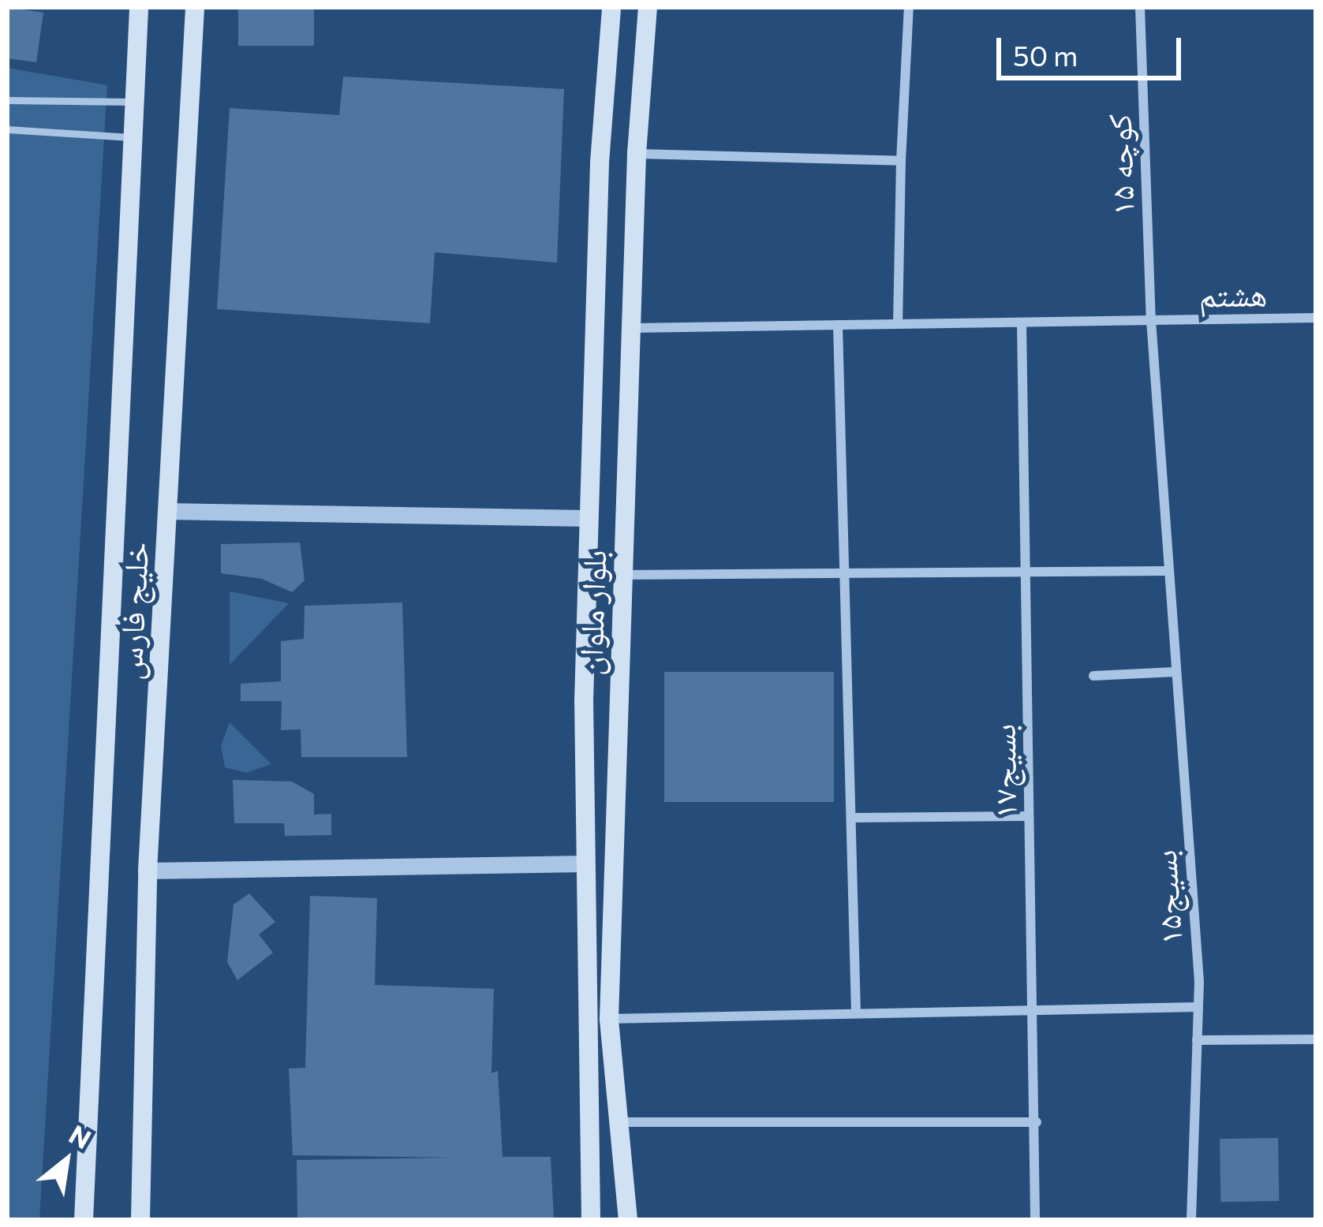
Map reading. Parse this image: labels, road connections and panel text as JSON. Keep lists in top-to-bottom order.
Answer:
{
  "streets": {
    "main road": ["خلیج فارس", "بلوار ملوان"],
    "street": [
      "کوچه ۱۵",
      "هشتم",
      "بسیج۱۷",
      "بسیج۱۵"
    ]
  },
  "crossings": [
    ["کوچه ۱۵", "هشتم"],
    ["کوچه ۱۵", "بسیج۱۵"],
    ["هشتم", "بلوار ملوان"],
    ["هشتم", "بسیج۱۷"]
  ],
  "scale_bar": "50 m",
  "north": "top right"
}
